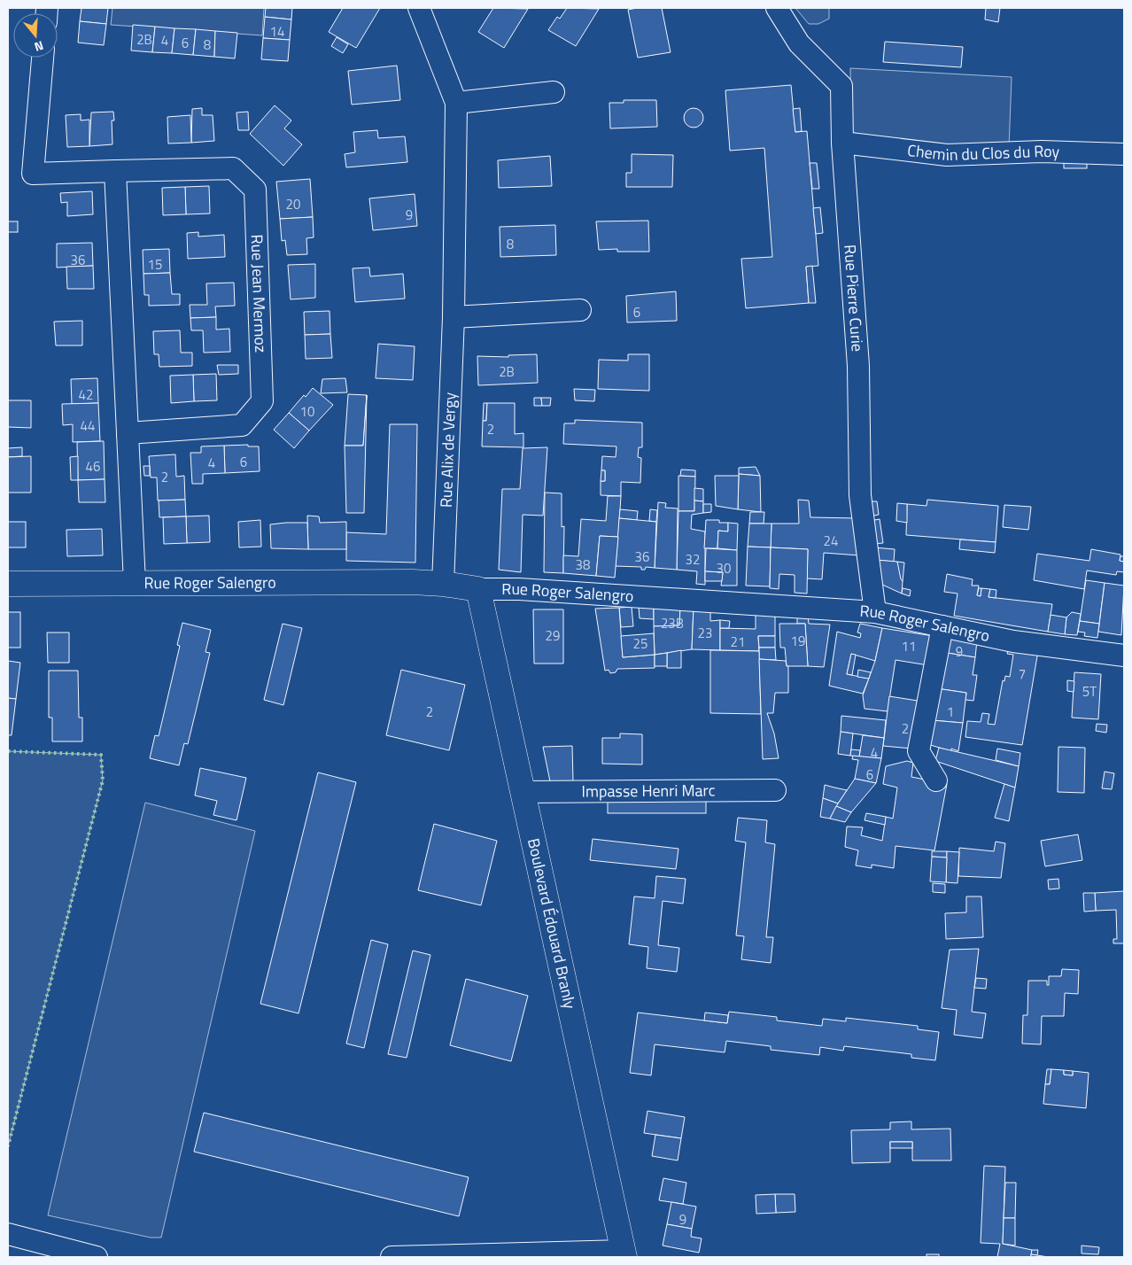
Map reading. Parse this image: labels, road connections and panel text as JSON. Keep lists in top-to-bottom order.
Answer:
{
  "streets": {
    "street": [
      "Chemin du Clos du Roy",
      "Rue Jean Mermoz",
      "Rue Pierre Curie",
      "Rue Alix de Vergy",
      "Rue Roger Salengro",
      "Impasse Henri Marc",
      "Boulevard Édouard Branly"
    ]
  },
  "crossings": [
    ["Chemin du Clos du Roy", "Rue Pierre Curie"],
    ["Rue Pierre Curie", "Rue Roger Salengro"],
    ["Rue Alix de Vergy", "Rue Roger Salengro"],
    ["Rue Roger Salengro", "Boulevard Édouard Branly"],
    ["Impasse Henri Marc", "Boulevard Édouard Branly"]
  ],
  "house_numbers": [
    "14",
    "2B",
    "4",
    "6",
    "8",
    "20",
    "9",
    "8",
    "36",
    "15",
    "6",
    "2B",
    "42",
    "10",
    "44",
    "2",
    "6",
    "4",
    "46",
    "2",
    "24",
    "36",
    "32",
    "38",
    "30",
    "23B",
    "23",
    "29",
    "19",
    "21",
    "25",
    "11",
    "9",
    "7",
    "5T",
    "2",
    "1",
    "2",
    "4",
    "6",
    "9"
  ],
  "north": "bottom"
}
